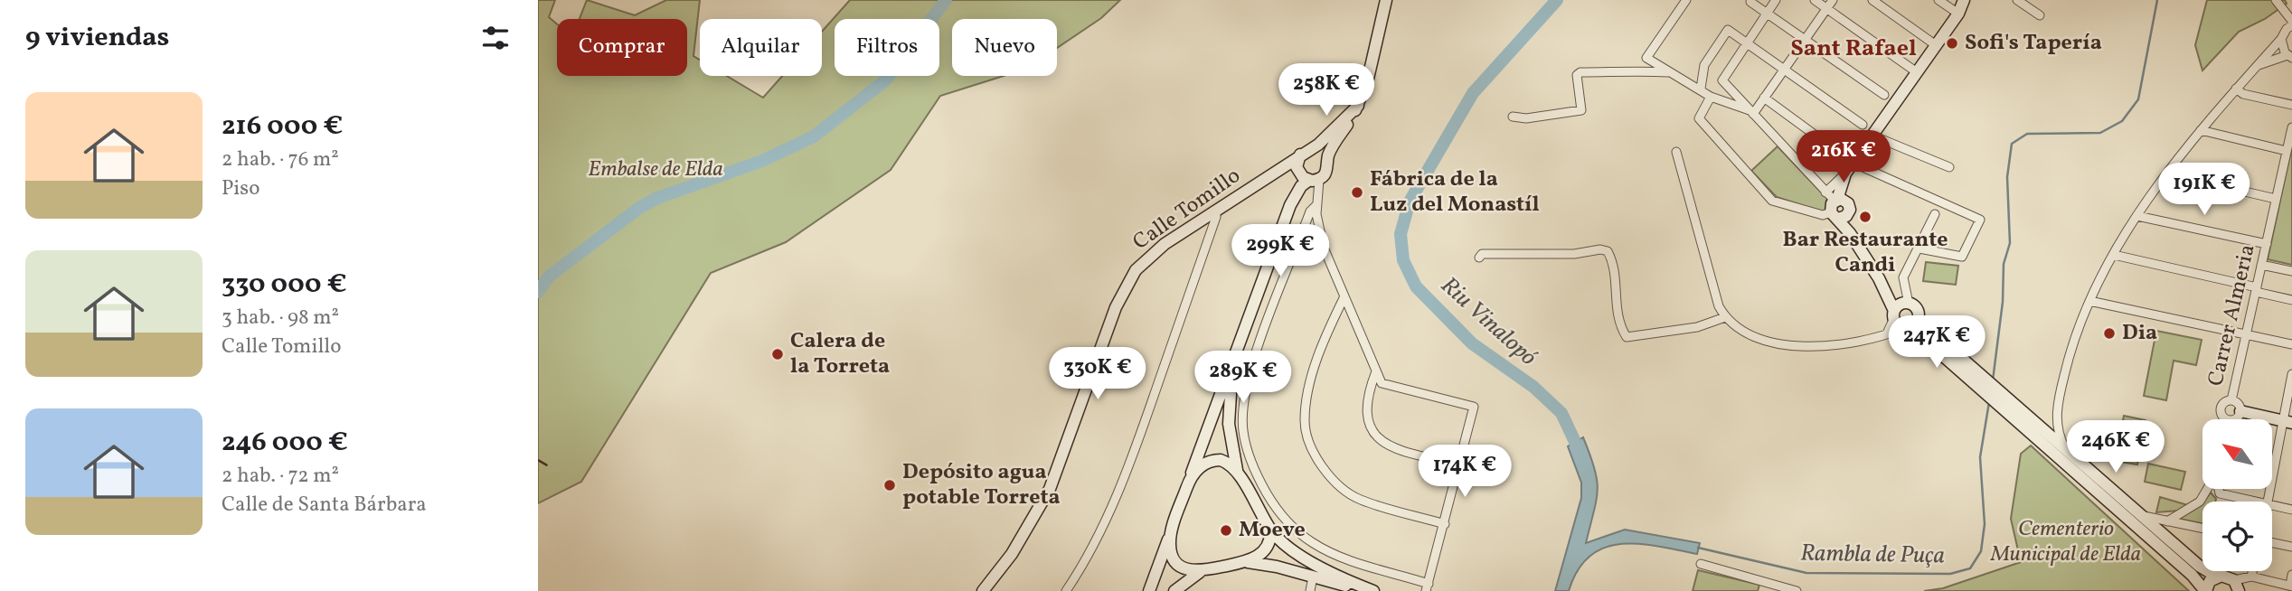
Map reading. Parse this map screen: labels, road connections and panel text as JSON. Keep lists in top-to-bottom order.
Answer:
{
  "streets": {
    "main road": ["Calle Tomillo"],
    "street": ["Carrer Almeria"]
  },
  "districts": ["Sant Rafael"],
  "water": ["Riu Vinalopó", "Rambla de Puça"],
  "parks": ["Embalse de Elda", "Cementerio Municipal de Elda"],
  "places": [
    "Sofi's Tapería",
    "Fábrica de la Luz del Monastíl",
    "Bar Restaurante Candi",
    "Dia",
    "Calera de la Torreta",
    "Depósito agua potable Torreta",
    "Moeve"
  ],
  "north": "top left",
  "page": {
    "heading": "9 viviendas",
    "chip": [
      "Comprar",
      "Alquilar",
      "Filtros",
      "Nuevo"
    ],
    "price": [
      "258K €",
      "216K €",
      "191K €",
      "299K €",
      "247K €",
      "330K €",
      "289K €",
      "246K €",
      "174K €"
    ],
    "list": [
      {
        "name": "216 000 €",
        "note": "2 hab. · 76 m² · Piso"
      },
      {
        "name": "330 000 €",
        "note": "3 hab. · 98 m² · Calle Tomillo"
      },
      {
        "name": "246 000 €",
        "note": "2 hab. · 72 m² · Calle de Santa Bárbara"
      }
    ]
  }
}
